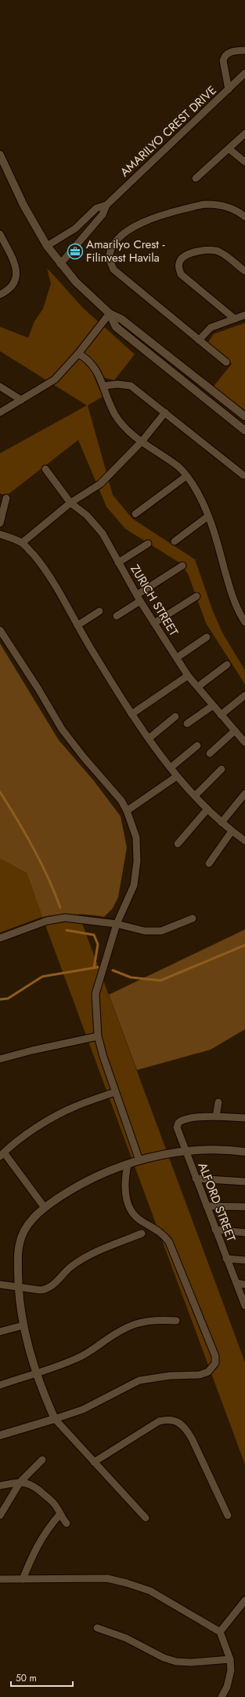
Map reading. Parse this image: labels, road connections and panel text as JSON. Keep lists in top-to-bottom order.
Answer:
{
  "streets": {
    "street": ["AMARILYO CREST DRIVE", "ZURICH STREET", "ALFORD STREET"]
  },
  "places": {
    "office": ["Amarilyo Crest - Filinvest Havila"]
  },
  "scale_bar": "50 m"
}
